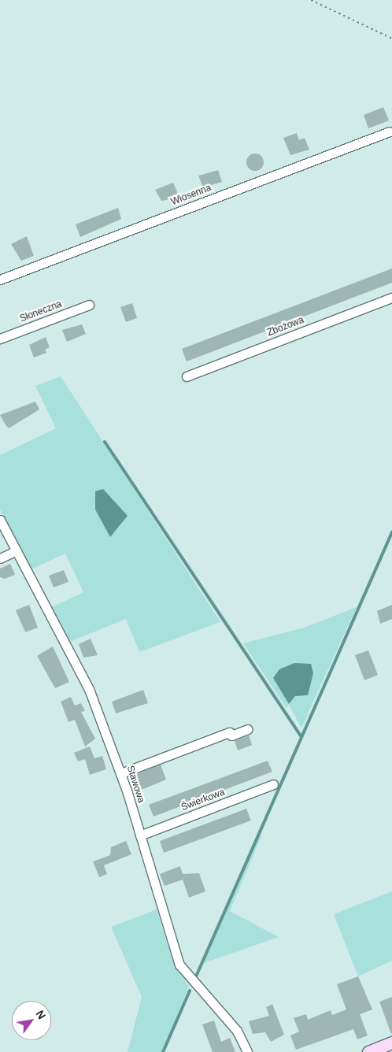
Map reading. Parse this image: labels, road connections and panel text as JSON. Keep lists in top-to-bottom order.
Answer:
{
  "streets": {
    "street": [
      "Wiosenna",
      "Słoneczna",
      "Zbożowa",
      "Stawowa",
      "Świerkowa"
    ]
  },
  "crossings": [
    ["Stawowa", "Świerkowa"]
  ],
  "north": "top right"
}
